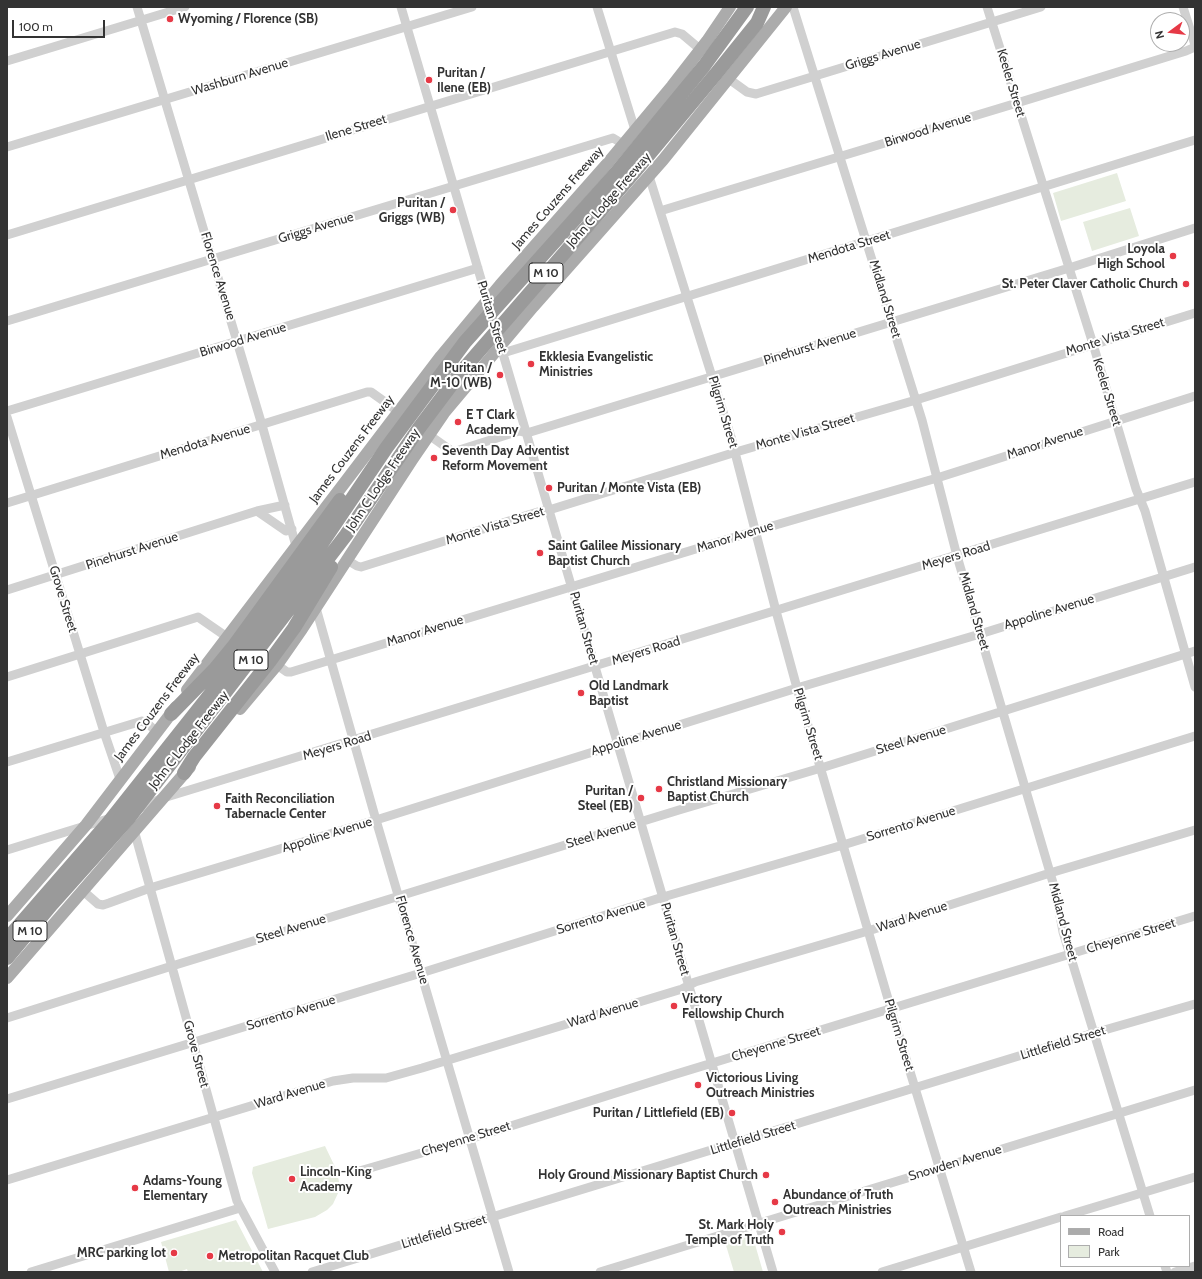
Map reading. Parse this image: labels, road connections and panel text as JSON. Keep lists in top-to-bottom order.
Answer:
{
  "streets": {
    "highway": ["John C Lodge Freeway", "M 10"],
    "main road": ["James Couzens Freeway"],
    "street": [
      "Griggs Avenue",
      "Washburn Avenue",
      "Keeler Street",
      "Ilene Street",
      "Birwood Avenue",
      "Mendota Street",
      "Florence Avenue",
      "Midland Street",
      "Puritan Street",
      "Monte Vista Street",
      "Pinehurst Avenue",
      "Pilgrim Street",
      "Mendota Avenue",
      "Manor Avenue",
      "Meyers Road",
      "Grove Street",
      "Appoline Avenue",
      "Steel Avenue",
      "Sorrento Avenue",
      "Ward Avenue",
      "Cheyenne Street",
      "Littlefield Street",
      "Snowden Avenue"
    ]
  },
  "crossings": [
    ["Griggs Avenue", "Keeler Street"],
    ["Griggs Avenue", "James Couzens Freeway"],
    ["Griggs Avenue", "Florence Avenue"],
    ["Griggs Avenue", "Midland Street"],
    ["Griggs Avenue", "Puritan Street"],
    ["Washburn Avenue", "Florence Avenue"],
    ["Washburn Avenue", "Puritan Street"],
    ["Keeler Street", "Birwood Avenue"],
    ["Keeler Street", "Mendota Street"],
    ["Keeler Street", "Monte Vista Street"],
    ["Keeler Street", "Pinehurst Avenue"],
    ["Keeler Street", "Manor Avenue"],
    ["Keeler Street", "Meyers Road"],
    ["Keeler Street", "Appoline Avenue"],
    ["Keeler Street", "Steel Avenue"],
    ["Ilene Street", "James Couzens Freeway"],
    ["Ilene Street", "Florence Avenue"],
    ["Ilene Street", "Puritan Street"],
    ["Birwood Avenue", "Florence Avenue"],
    ["Birwood Avenue", "Midland Street"],
    ["Birwood Avenue", "Puritan Street"],
    ["Birwood Avenue", "Pilgrim Street"],
    ["James Couzens Freeway", "John C Lodge Freeway"],
    ["James Couzens Freeway", "Florence Avenue"],
    ["James Couzens Freeway", "Puritan Street"],
    ["James Couzens Freeway", "Mendota Avenue"],
    ["James Couzens Freeway", "Meyers Road"],
    ["James Couzens Freeway", "Grove Street"],
    ["Mendota Street", "Midland Street"],
    ["Mendota Street", "Puritan Street"],
    ["Mendota Street", "Pilgrim Street"],
    ["Florence Avenue", "Pinehurst Avenue"],
    ["Florence Avenue", "Mendota Avenue"],
    ["Florence Avenue", "Manor Avenue"],
    ["Florence Avenue", "Meyers Road"],
    ["Florence Avenue", "Appoline Avenue"],
    ["Florence Avenue", "Steel Avenue"],
    ["Florence Avenue", "Sorrento Avenue"],
    ["Florence Avenue", "Ward Avenue"],
    ["Florence Avenue", "Cheyenne Street"],
    ["Florence Avenue", "Littlefield Street"],
    ["Midland Street", "Monte Vista Street"],
    ["Midland Street", "Pinehurst Avenue"],
    ["Midland Street", "Manor Avenue"],
    ["Midland Street", "Meyers Road"],
    ["Midland Street", "Appoline Avenue"],
    ["Midland Street", "Steel Avenue"],
    ["Midland Street", "Sorrento Avenue"],
    ["Midland Street", "Ward Avenue"],
    ["Midland Street", "Cheyenne Street"],
    ["Midland Street", "Littlefield Street"],
    ["Midland Street", "Snowden Avenue"],
    ["Puritan Street", "Monte Vista Street"],
    ["Puritan Street", "Pinehurst Avenue"],
    ["Puritan Street", "Manor Avenue"],
    ["Puritan Street", "Meyers Road"],
    ["Puritan Street", "Appoline Avenue"],
    ["Puritan Street", "Steel Avenue"],
    ["Puritan Street", "Sorrento Avenue"],
    ["Puritan Street", "Ward Avenue"],
    ["Puritan Street", "Cheyenne Street"],
    ["Puritan Street", "Littlefield Street"],
    ["Puritan Street", "Snowden Avenue"],
    ["Monte Vista Street", "Pilgrim Street"],
    ["Pinehurst Avenue", "Pilgrim Street"],
    ["Pinehurst Avenue", "Grove Street"],
    ["Pilgrim Street", "Manor Avenue"],
    ["Pilgrim Street", "Meyers Road"],
    ["Pilgrim Street", "Appoline Avenue"],
    ["Pilgrim Street", "Steel Avenue"],
    ["Pilgrim Street", "Sorrento Avenue"],
    ["Pilgrim Street", "Ward Avenue"],
    ["Pilgrim Street", "Cheyenne Street"],
    ["Pilgrim Street", "Littlefield Street"],
    ["Pilgrim Street", "Snowden Avenue"],
    ["Mendota Avenue", "Grove Street"],
    ["Grove Street", "Appoline Avenue"],
    ["Grove Street", "Steel Avenue"],
    ["Grove Street", "Sorrento Avenue"],
    ["Grove Street", "Ward Avenue"]
  ],
  "places": [
    "Wyoming / Florence (SB)",
    "Puritan / Ilene (EB)",
    "Puritan / Griggs (WB)",
    "Loyola High School",
    "St. Peter Claver Catholic Church",
    "Ekklesia Evangelistic Ministries",
    "Puritan / M-10 (WB)",
    "E T Clark Academy",
    "Seventh Day Adventist Reform Movement",
    "Puritan / Monte Vista (EB)",
    "Saint Galilee Missionary Baptist Church",
    "Old Landmark Baptist",
    "Christland Missionary Baptist Church",
    "Puritan / Steel (EB)",
    "Faith Reconciliation Tabernacle Center",
    "Victory Fellowship Church",
    "Victorious Living Outreach Ministries",
    "Puritan / Littlefield (EB)",
    "Holy Ground Missionary Baptist Church",
    "Lincoln-King Academy",
    "Adams-Young Elementary",
    "Abundance of Truth Outreach Ministries",
    "St. Mark Holy Temple of Truth",
    "MRC parking lot",
    "Metropolitan Racquet Club"
  ],
  "legend": ["Road", "Park"],
  "scale_bar": "100 m",
  "north": "left"
}
